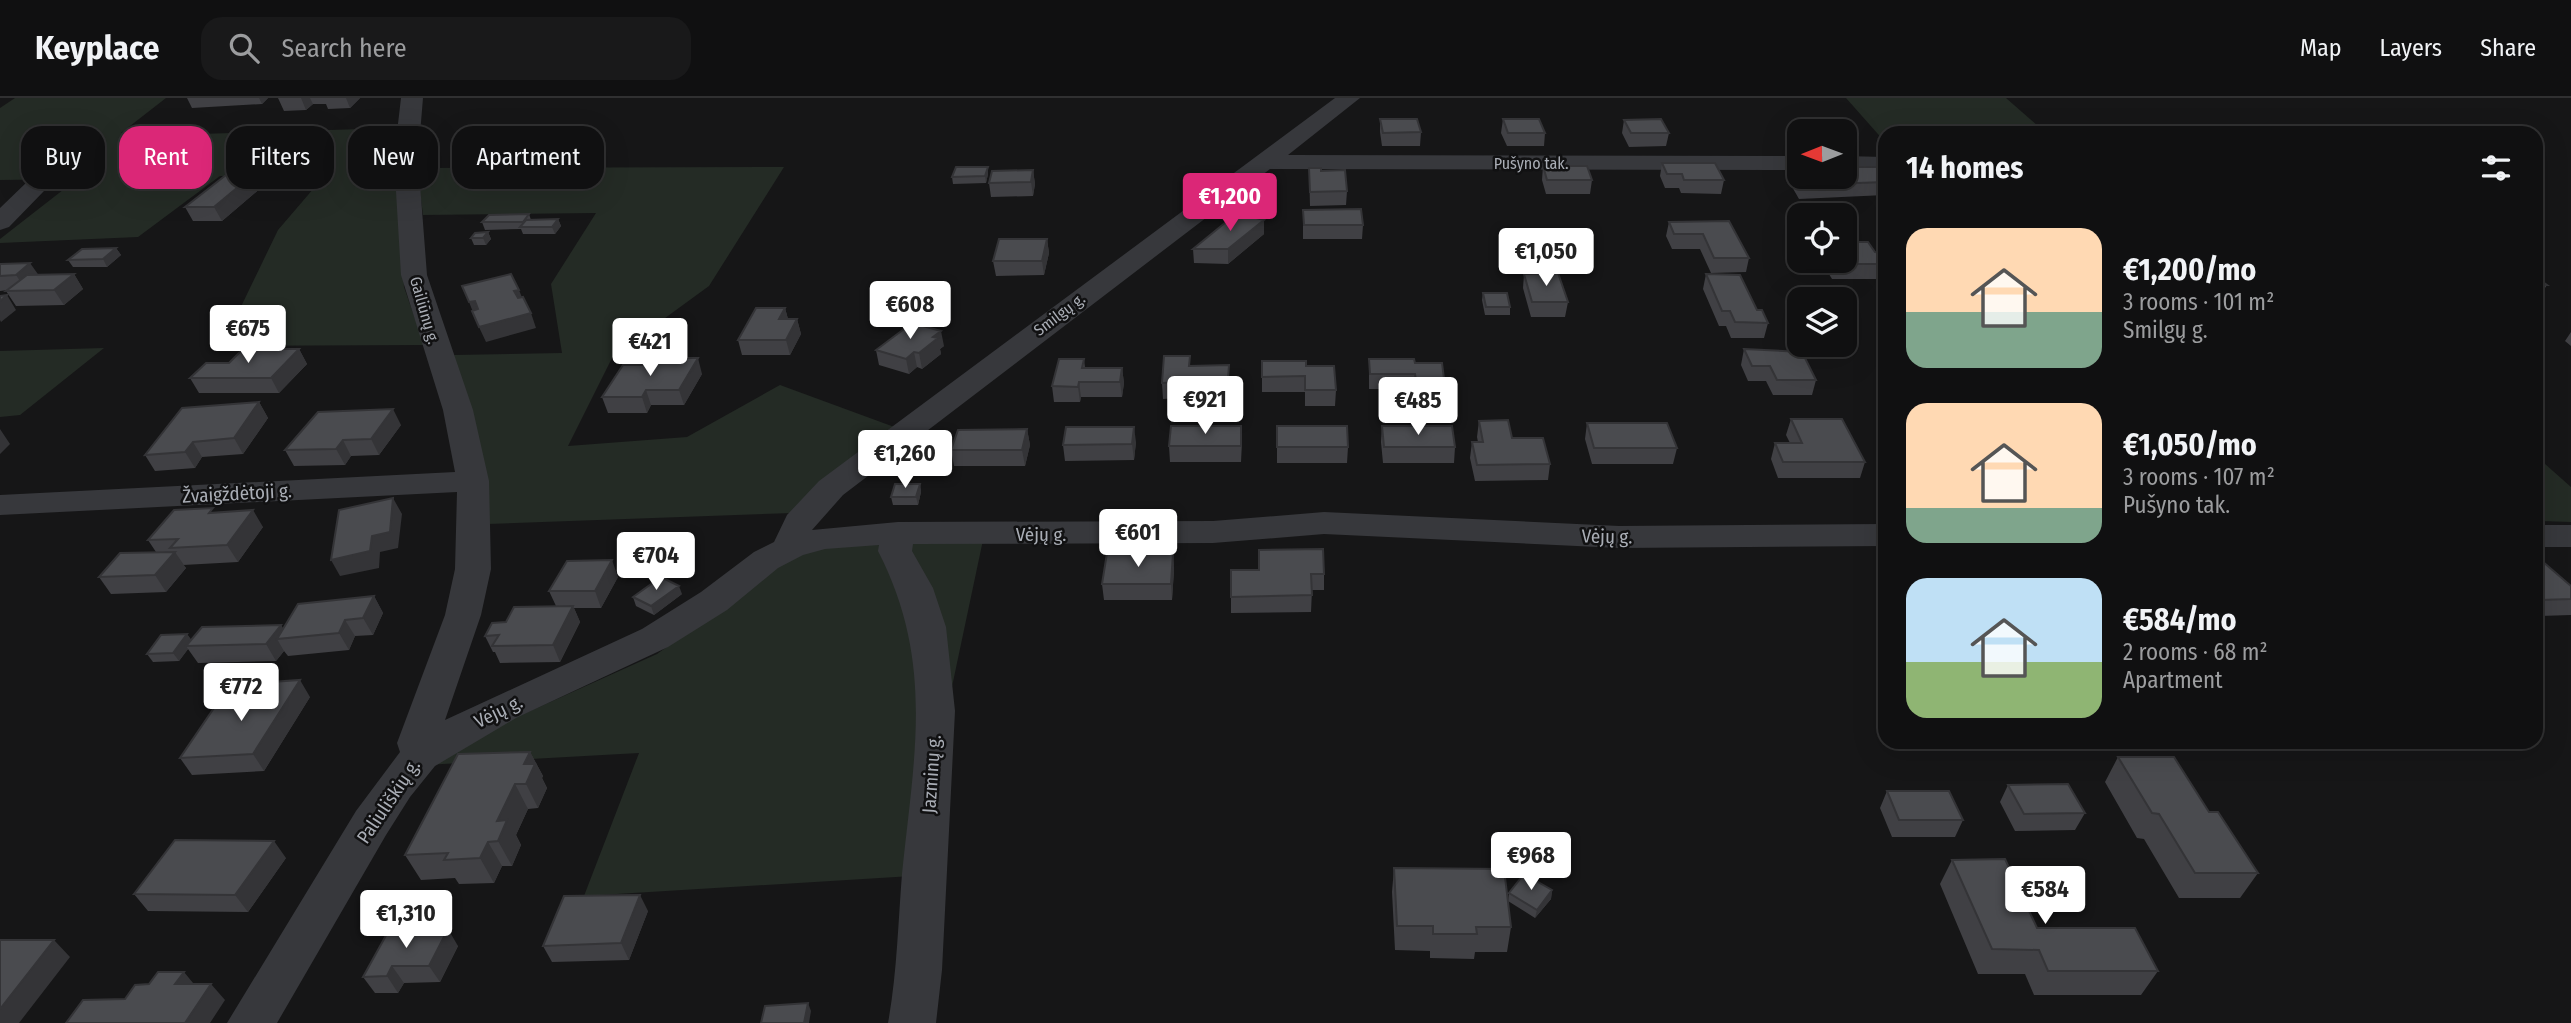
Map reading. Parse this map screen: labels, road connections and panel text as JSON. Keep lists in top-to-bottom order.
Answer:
{
  "streets": {
    "street": [
      "Pušyno tak.",
      "Gailiūnų g.",
      "Smilgų g.",
      "Žvaigždėtoji g.",
      "Vėjų g.",
      "Jazminų g.",
      "Paliuliškių g."
    ]
  },
  "crossings": [
    ["Pušyno tak.", "Smilgų g."],
    ["Gailiūnų g.", "Žvaigždėtoji g."],
    ["Gailiūnų g.", "Paliuliškių g."],
    ["Smilgų g.", "Vėjų g."],
    ["Vėjų g.", "Jazminų g."],
    ["Vėjų g.", "Paliuliškių g."]
  ],
  "north": "left",
  "page": {
    "header": "Keyplace",
    "search": "Search here",
    "nav": ["Map", "Layers", "Share"],
    "chip": [
      "Buy",
      "Rent",
      "Filters",
      "New",
      "Apartment"
    ],
    "heading": "14 homes",
    "price": [
      "€1,200",
      "€1,050",
      "€608",
      "€675",
      "€421",
      "€921",
      "€485",
      "€1,260",
      "€601",
      "€704",
      "€772",
      "€968",
      "€584",
      "€1,310"
    ],
    "list": [
      {
        "name": "€1,200/mo",
        "note": "3 rooms · 101 m² · Smilgų g."
      },
      {
        "name": "€1,050/mo",
        "note": "3 rooms · 107 m² · Pušyno tak."
      },
      {
        "name": "€584/mo",
        "note": "2 rooms · 68 m² · Apartment"
      }
    ]
  }
}
